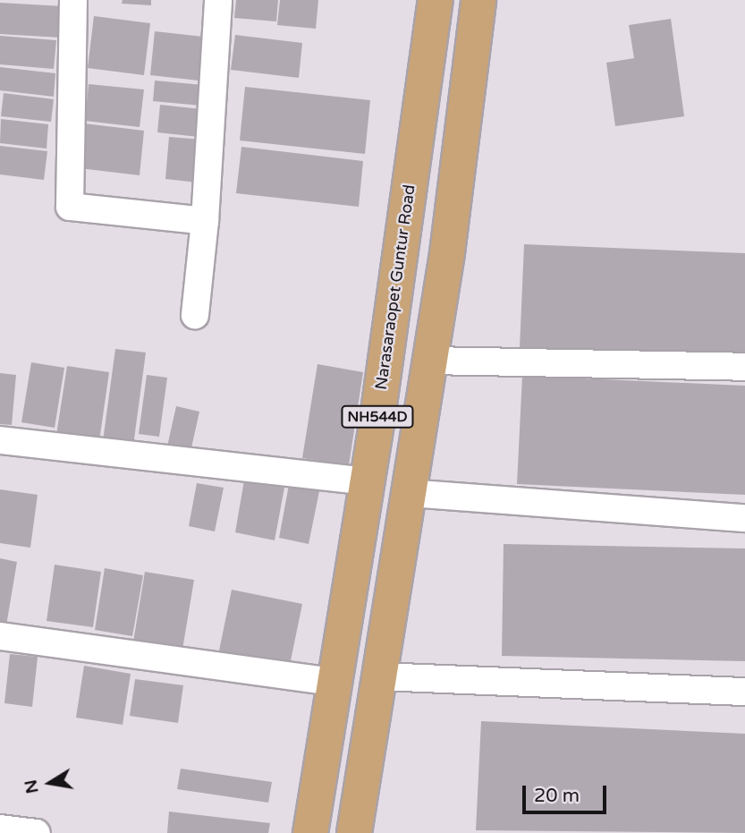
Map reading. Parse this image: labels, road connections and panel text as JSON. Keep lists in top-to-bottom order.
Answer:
{
  "streets": {
    "highway": ["Narasaraopet Guntur Road", "NH544D"]
  },
  "scale_bar": "20 m",
  "north": "left"
}
